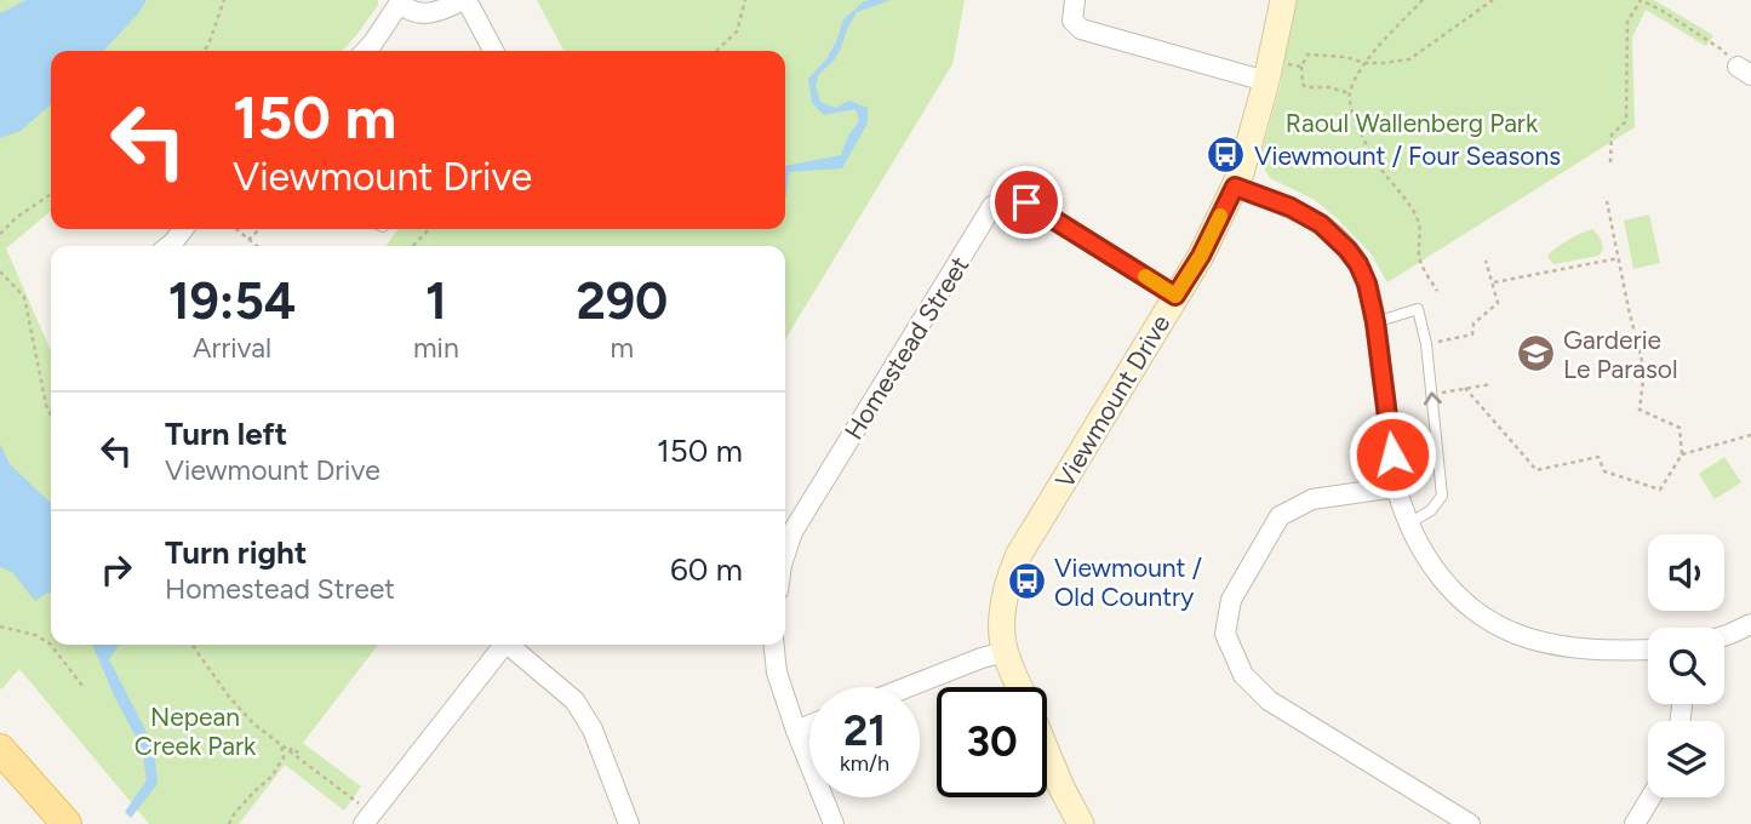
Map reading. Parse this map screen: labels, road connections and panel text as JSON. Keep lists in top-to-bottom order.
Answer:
{
  "streets": {
    "street": ["Homestead Street", "Viewmount Drive"]
  },
  "crossings": [
    ["Homestead Street", "Viewmount Drive"]
  ],
  "parks": ["Raoul Wallenberg Park", "Nepean Creek Park"],
  "places": {
    "bus stop": ["Viewmount / Four Seasons", "Viewmount / Old Country"],
    "school or university": ["Garderie Le Parasol"]
  },
  "page": {
    "turn": ["150 m", "Viewmount Drive"],
    "eta": [
      "19:54",
      "Arrival",
      "1",
      "min",
      "290",
      "m"
    ],
    "list": [
      {
        "name": "Turn left",
        "note": "Viewmount Drive",
        "value": "150 m"
      },
      {
        "name": "Turn right",
        "note": "Homestead Street",
        "value": "60 m"
      }
    ],
    "speed": "21 km/h",
    "limit": "30"
  }
}
